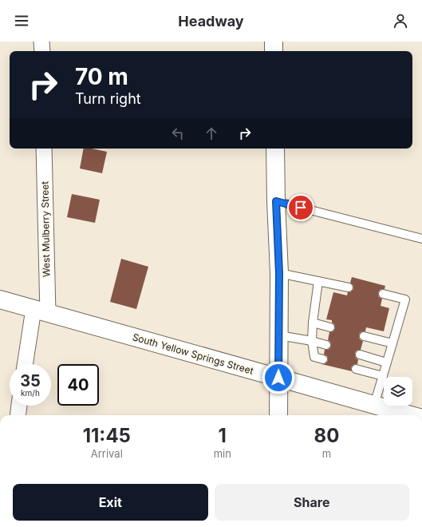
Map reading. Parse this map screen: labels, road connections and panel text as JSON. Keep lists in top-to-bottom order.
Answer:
{
  "streets": {
    "main road": ["South Yellow Springs Street"],
    "street": ["West Mulberry Street"]
  },
  "crossings": [
    ["West Mulberry Street", "South Yellow Springs Street"]
  ],
  "page": {
    "header": "Headway",
    "turn": ["70 m", "Turn right"],
    "speed": "35 km/h",
    "limit": "40",
    "eta": [
      "11:45",
      "Arrival",
      "1",
      "min",
      "80",
      "m"
    ],
    "buttons": ["Exit", "Share"]
  }
}
